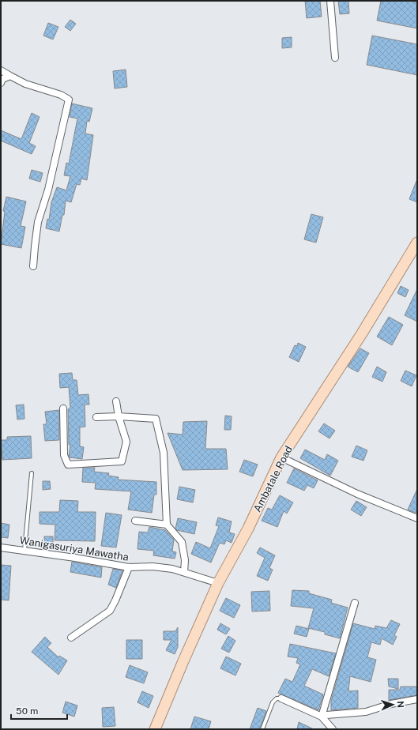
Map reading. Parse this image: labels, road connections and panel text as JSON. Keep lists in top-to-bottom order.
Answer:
{
  "streets": {
    "main road": ["Ambatale Road"],
    "street": ["Wanigasuriya Mawatha"]
  },
  "crossings": [
    ["Ambatale Road", "Wanigasuriya Mawatha"]
  ],
  "scale_bar": "50 m",
  "north": "right"
}
